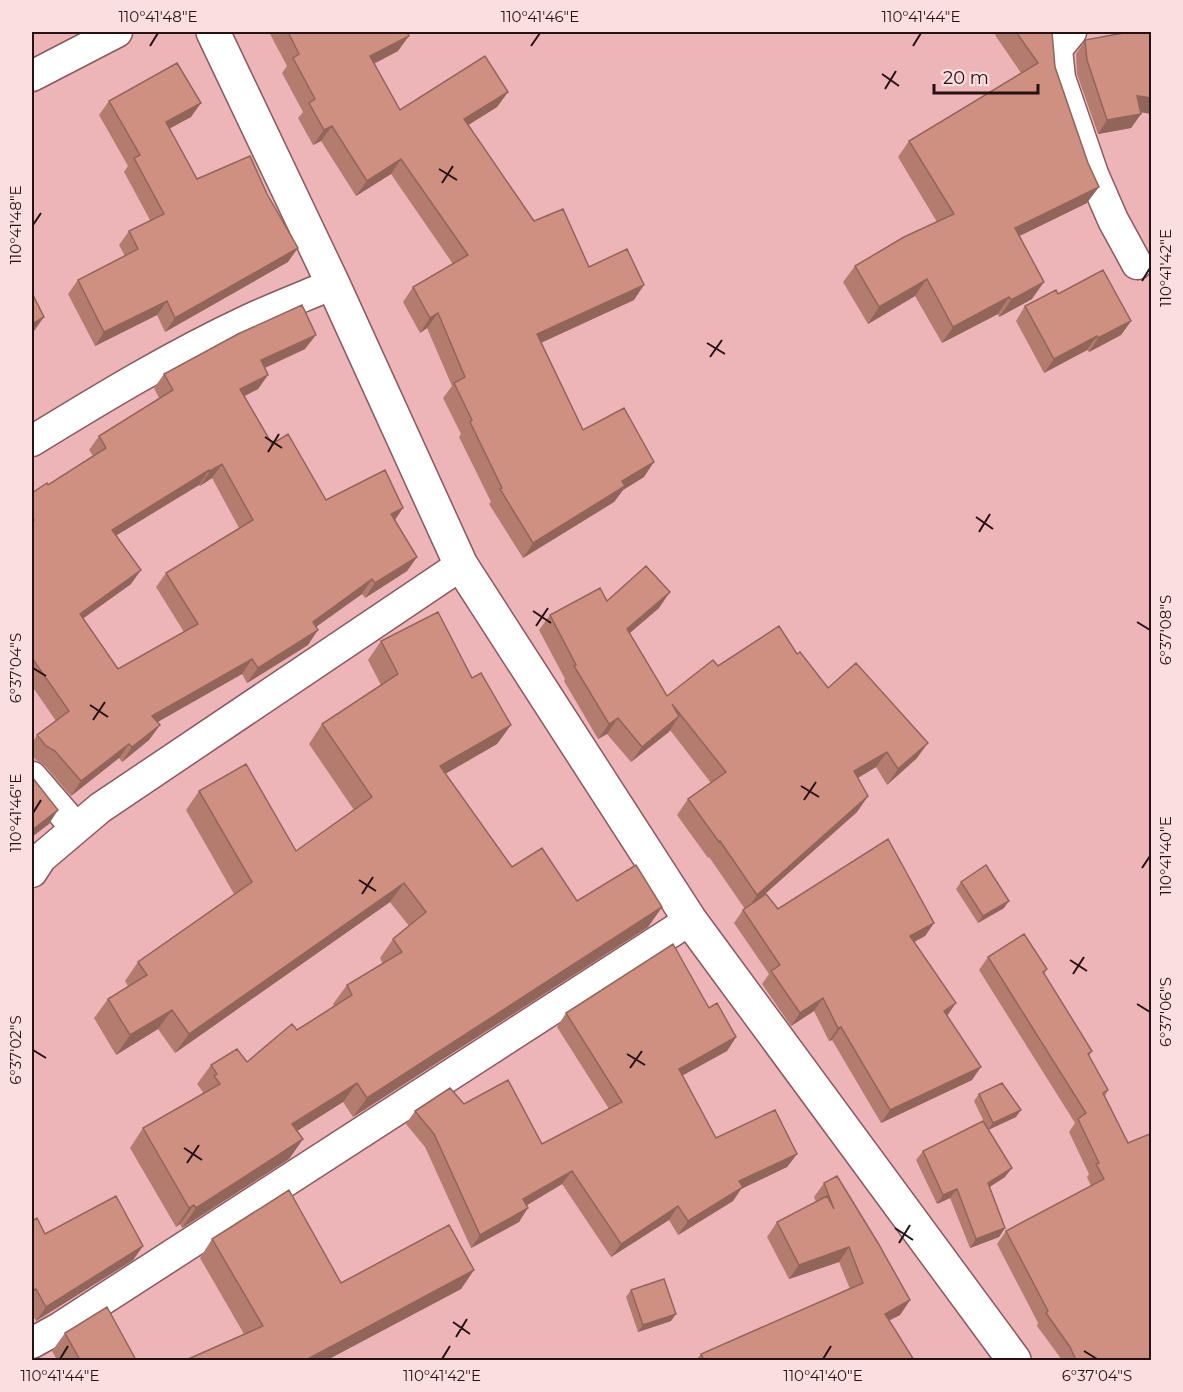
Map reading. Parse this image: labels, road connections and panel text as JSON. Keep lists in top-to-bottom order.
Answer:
{
  "scale_bar": "20 m",
  "coordinates": [
    "110°41'48\"E",
    "110°41'46\"E",
    "110°41'44\"E",
    "110°41'42\"E",
    "6°37'08\"S",
    "6°37'04\"S",
    "110°41'40\"E",
    "6°37'06\"S",
    "6°37'02\"S"
  ]
}
